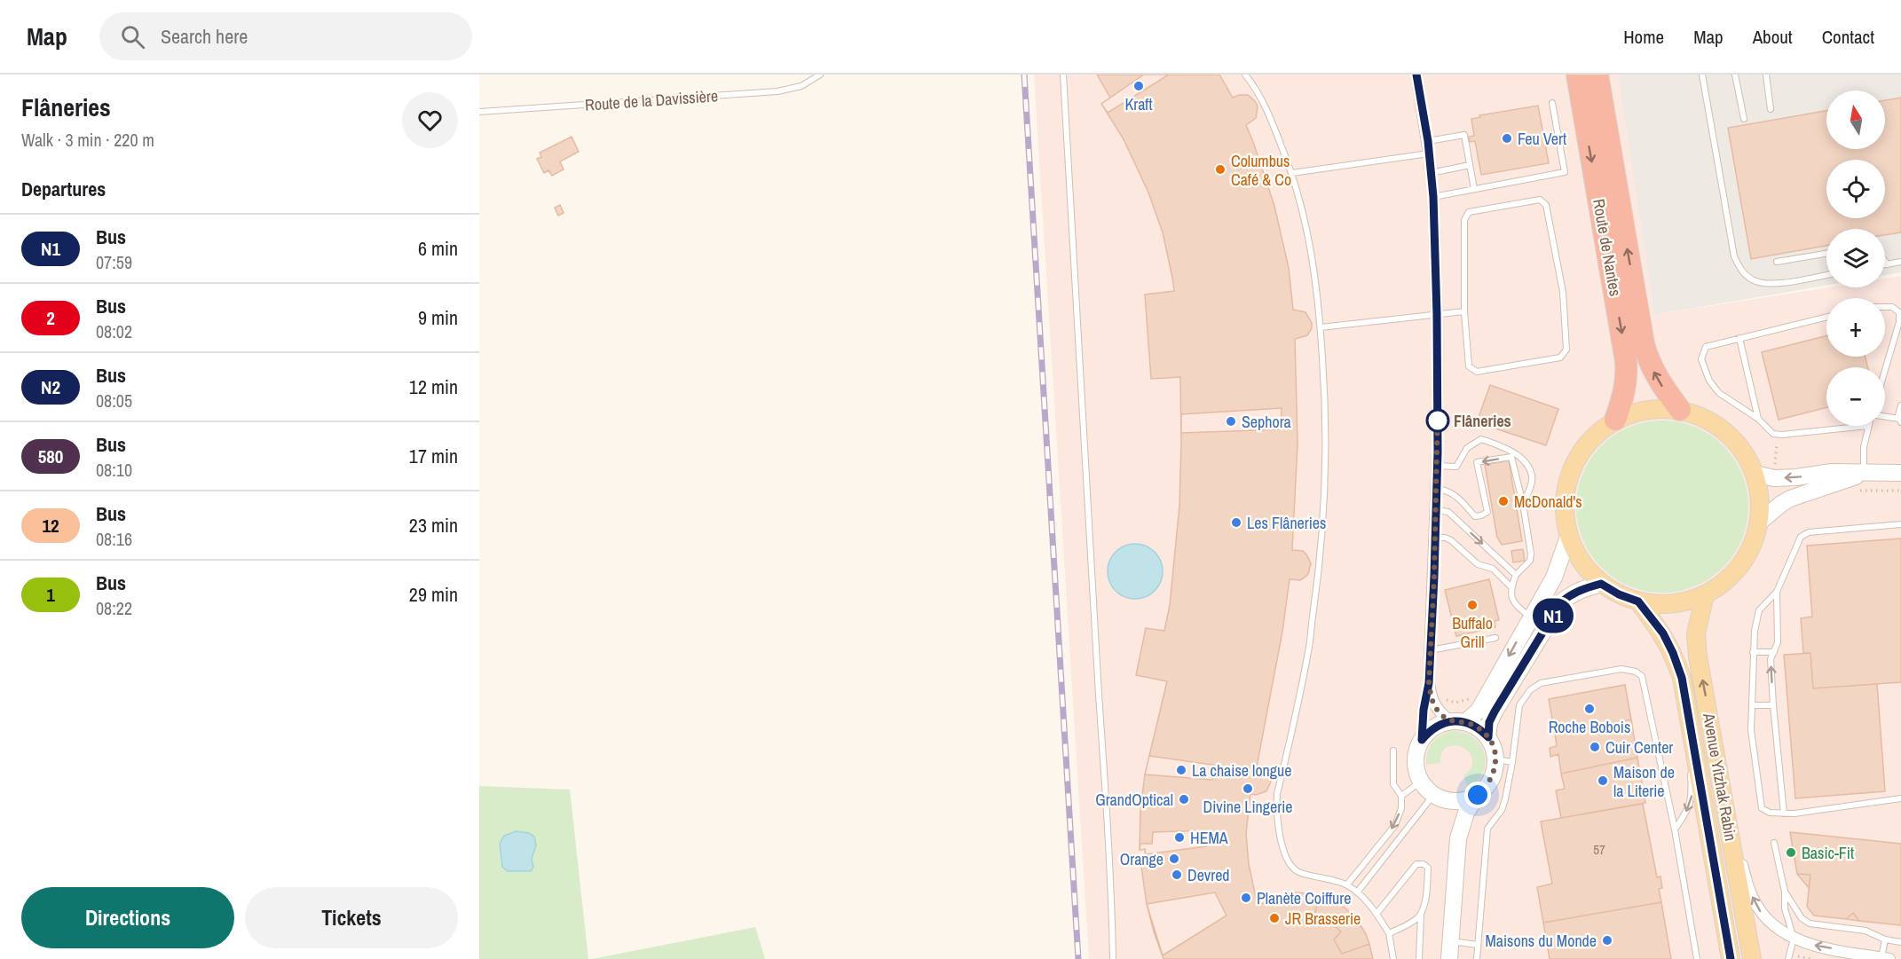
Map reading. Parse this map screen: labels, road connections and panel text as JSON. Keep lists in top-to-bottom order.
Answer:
{
  "streets": {
    "highway": ["Route de Nantes"],
    "main road": ["Avenue Yitzhak Rabin"],
    "lane": ["Route de la Davissière"]
  },
  "places": [
    "Kraft",
    "Feu Vert",
    "Columbus Café & Co",
    "Flâneries",
    "Sephora",
    "McDonald's",
    "Les Flâneries",
    "Buffalo Grill",
    "Roche Bobois",
    "Cuir Center",
    "La chaise longue",
    "Maison de la Literie",
    "Divine Lingerie",
    "GrandOptical",
    "HEMA",
    "Basic-Fit",
    "Orange",
    "Devred",
    "Planète Coiffure",
    "JR Brasserie",
    "Maisons du Monde"
  ],
  "lines": ["bus line N1"],
  "house_numbers": ["57"],
  "north": "top",
  "page": {
    "header": "Map",
    "search": "Search here",
    "nav": [
      "Home",
      "Map",
      "About",
      "Contact"
    ],
    "heading": [
      ["Flâneries", "Walk · 3 min · 220 m"],
      "Departures"
    ],
    "on_map": "N1",
    "map_buttons": ["+", "−"],
    "list": [
      {
        "mark": "N1",
        "name": "Bus",
        "note": "07:59",
        "value": "6 min"
      },
      {
        "mark": "2",
        "name": "Bus",
        "note": "08:02",
        "value": "9 min"
      },
      {
        "mark": "N2",
        "name": "Bus",
        "note": "08:05",
        "value": "12 min"
      },
      {
        "mark": "580",
        "name": "Bus",
        "note": "08:10",
        "value": "17 min"
      },
      {
        "mark": "12",
        "name": "Bus",
        "note": "08:16",
        "value": "23 min"
      },
      {
        "mark": "1",
        "name": "Bus",
        "note": "08:22",
        "value": "29 min"
      }
    ],
    "buttons": ["Directions", "Tickets"]
  }
}
